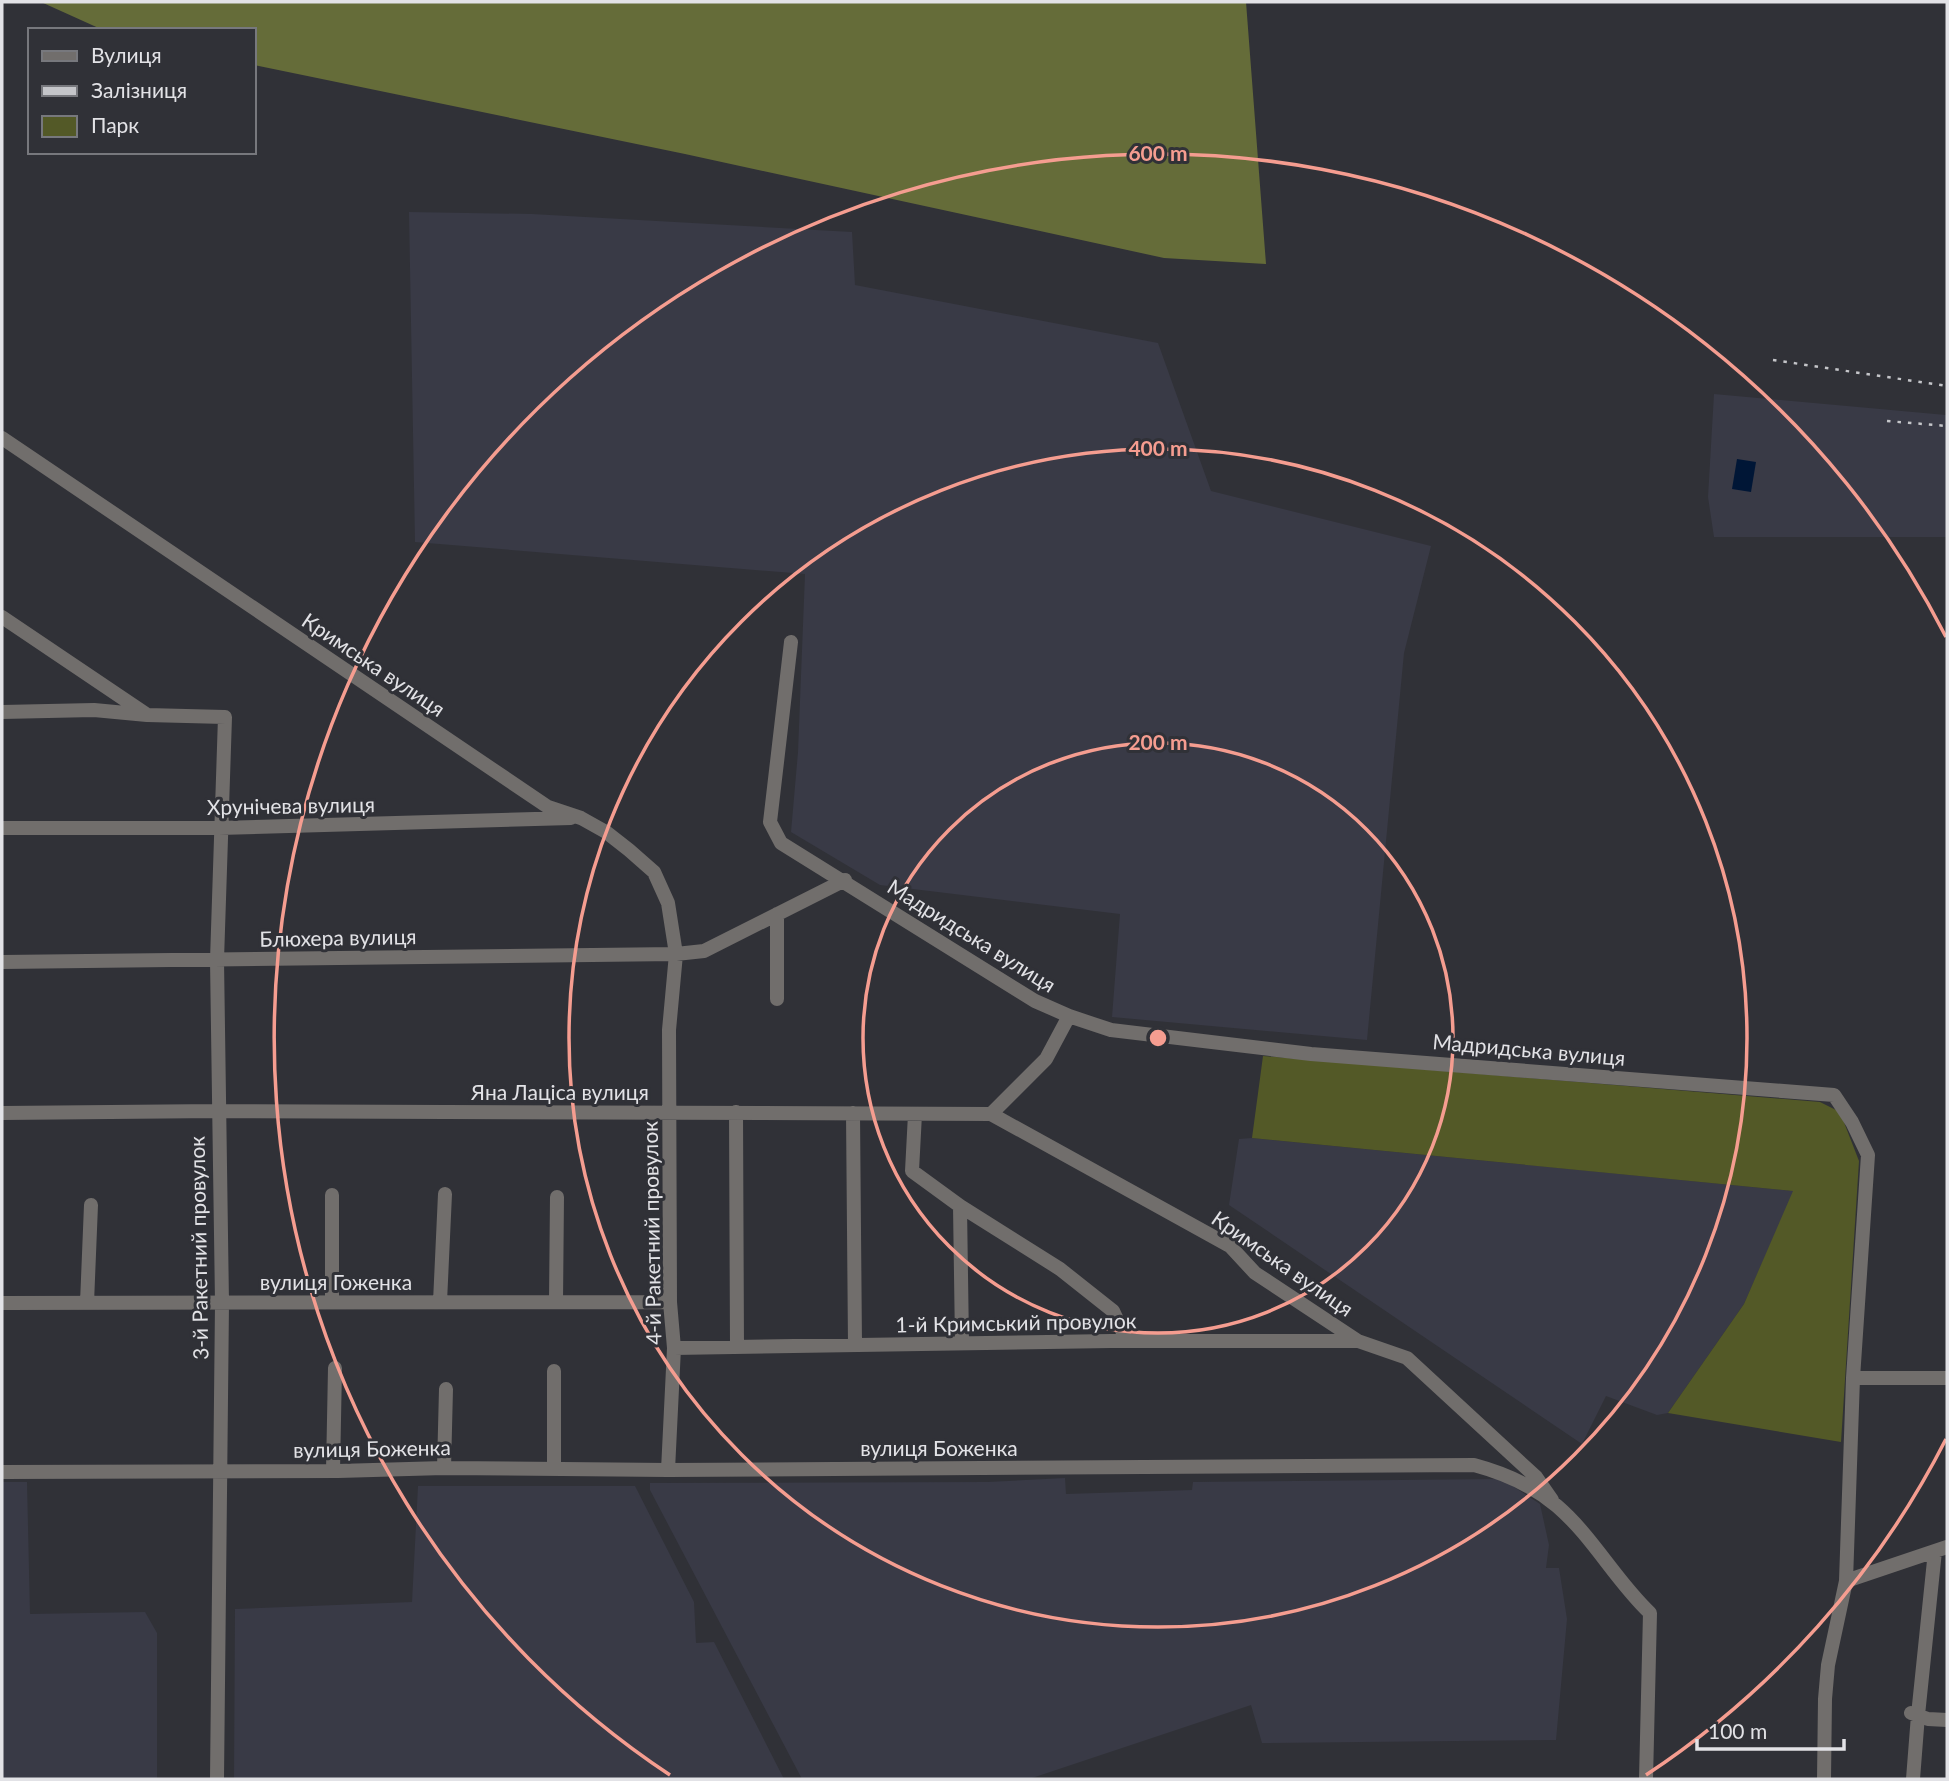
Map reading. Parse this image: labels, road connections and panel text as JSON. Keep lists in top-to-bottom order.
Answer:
{
  "streets": {
    "street": [
      "Кримська вулиця",
      "Хрунічева вулиця",
      "Мадридська вулиця",
      "Блюхера вулиця",
      "Яна Лаціса вулиця",
      "4-й Ракетний провулок",
      "3-й Ракетний провулок",
      "вулиця Гоженка",
      "1-й Кримський провулок",
      "вулиця Боженка"
    ]
  },
  "crossings": [
    ["Кримська вулиця", "Хрунічева вулиця"],
    ["Кримська вулиця", "Блюхера вулиця"],
    ["Кримська вулиця", "Яна Лаціса вулиця"],
    ["Кримська вулиця", "4-й Ракетний провулок"],
    ["Кримська вулиця", "1-й Кримський провулок"],
    ["Кримська вулиця", "вулиця Боженка"],
    ["Хрунічева вулиця", "3-й Ракетний провулок"],
    ["Мадридська вулиця", "Блюхера вулиця"],
    ["Блюхера вулиця", "4-й Ракетний провулок"],
    ["Блюхера вулиця", "3-й Ракетний провулок"],
    ["Яна Лаціса вулиця", "4-й Ракетний провулок"],
    ["Яна Лаціса вулиця", "3-й Ракетний провулок"],
    ["4-й Ракетний провулок", "вулиця Гоженка"],
    ["4-й Ракетний провулок", "1-й Кримський провулок"],
    ["4-й Ракетний провулок", "вулиця Боженка"],
    ["3-й Ракетний провулок", "вулиця Гоженка"],
    ["3-й Ракетний провулок", "вулиця Боженка"]
  ],
  "legend": ["Вулиця", "Залізниця", "Парк"],
  "scale_bar": "100 m",
  "rings": ["600 m", "400 m", "200 m"]
}
